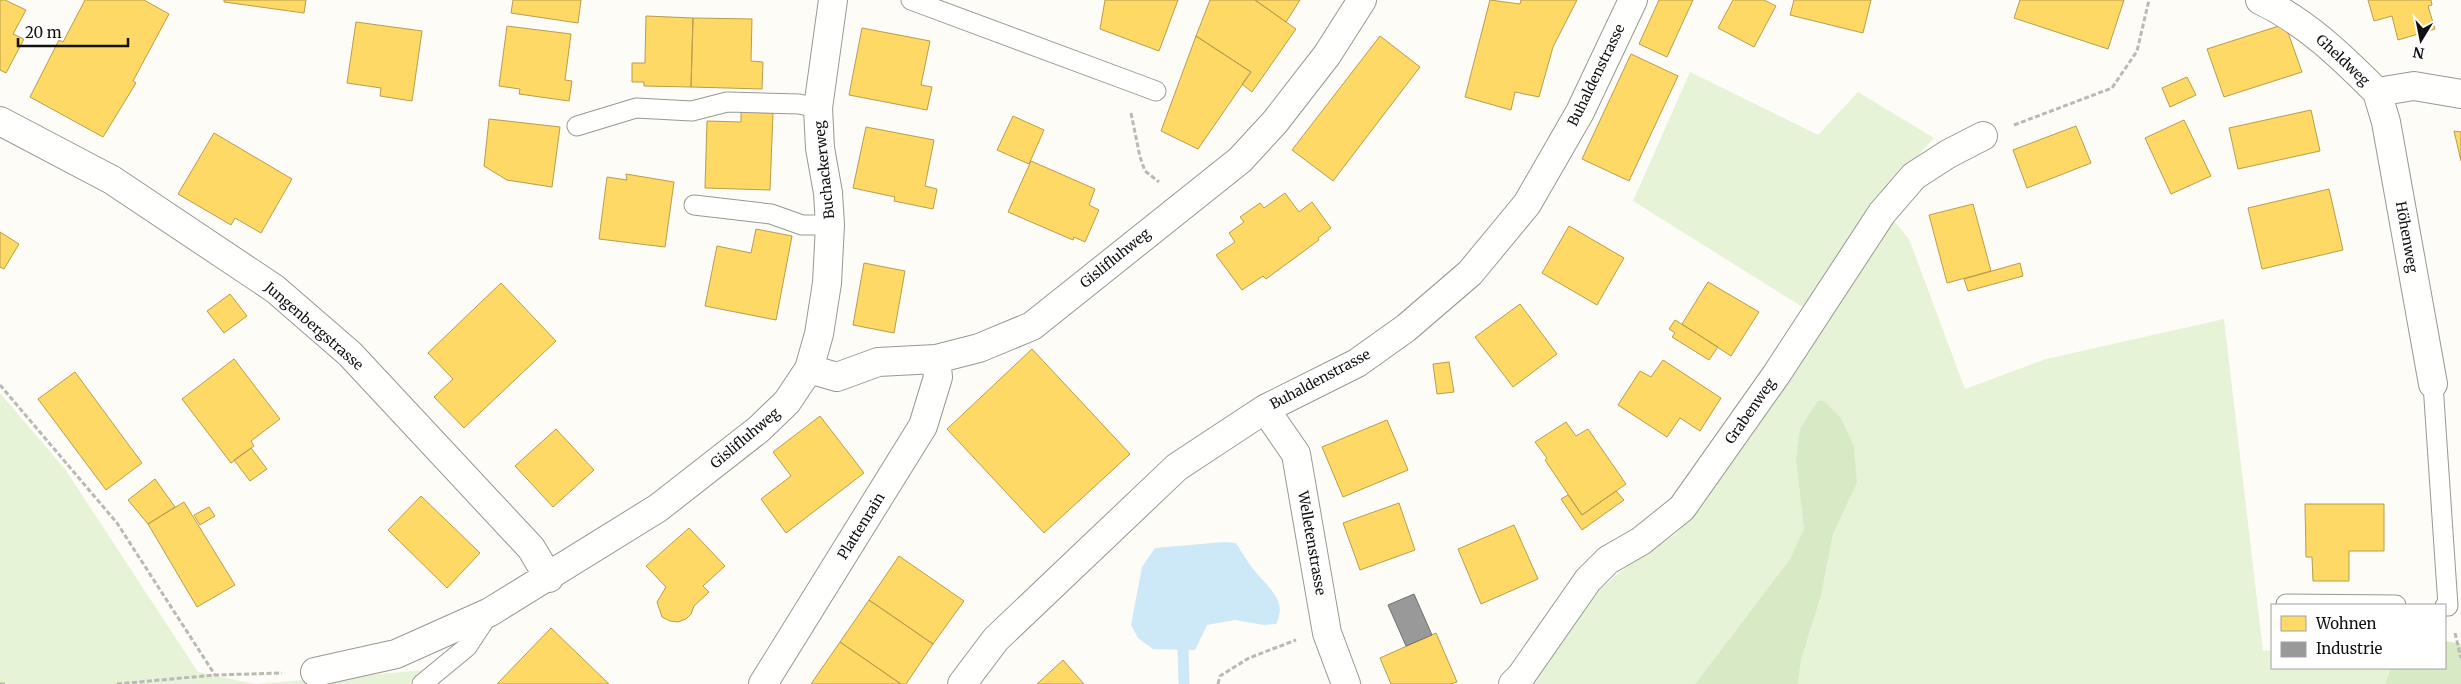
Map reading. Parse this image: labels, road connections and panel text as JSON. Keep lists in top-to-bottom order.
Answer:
{
  "streets": {
    "street": [
      "Gheldweg",
      "Buhaldenstrasse",
      "Buchackerweg",
      "Höhenweg",
      "Gislifluhweg",
      "Jungenbergstrasse",
      "Grabenweg",
      "Plattenrain",
      "Welletenstrasse"
    ]
  },
  "crossings": [
    ["Gheldweg", "Höhenweg"],
    ["Buhaldenstrasse", "Welletenstrasse"],
    ["Buchackerweg", "Gislifluhweg"],
    ["Gislifluhweg", "Jungenbergstrasse"],
    ["Gislifluhweg", "Plattenrain"]
  ],
  "legend": ["Wohnen", "Industrie"],
  "scale_bar": "20 m",
  "north": "bottom"
}
